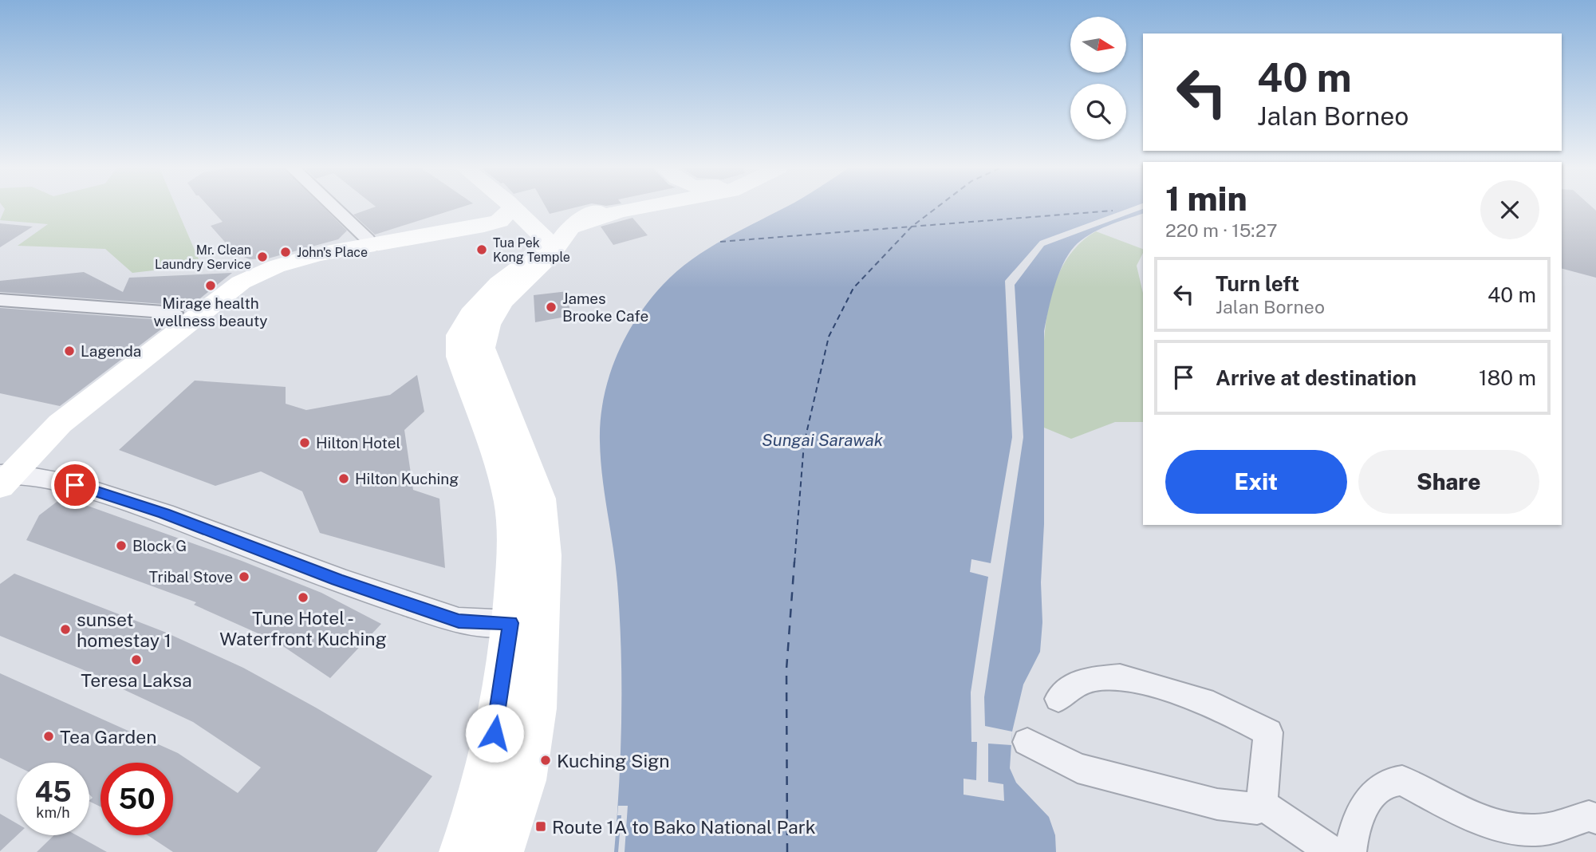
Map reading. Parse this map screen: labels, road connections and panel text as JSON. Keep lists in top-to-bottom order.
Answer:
{
  "water": ["Sungai Sarawak"],
  "places": {
    "other": [
      "Tua Pek Kong Temple",
      "John's Place",
      "Mr. Clean Laundry Service",
      "Mirage health wellness beauty",
      "James Brooke Cafe",
      "Lagenda",
      "Hilton Hotel",
      "Hilton Kuching",
      "Block G",
      "Tribal Stove",
      "Tune Hotel - Waterfront Kuching",
      "sunset homestay 1",
      "Teresa Laksa",
      "Tea Garden",
      "Kuching Sign"
    ],
    "transit": ["Route 1A to Bako National Park"]
  },
  "north": "right",
  "page": {
    "turn": ["40 m", "Jalan Borneo"],
    "heading": ["1 min", "220 m · 15:27"],
    "list": [
      {
        "name": "Turn left",
        "note": "Jalan Borneo",
        "value": "40 m"
      },
      {
        "name": "Arrive at destination",
        "value": "180 m"
      }
    ],
    "buttons": ["Exit", "Share"],
    "speed": "45 km/h",
    "limit": "50"
  }
}
